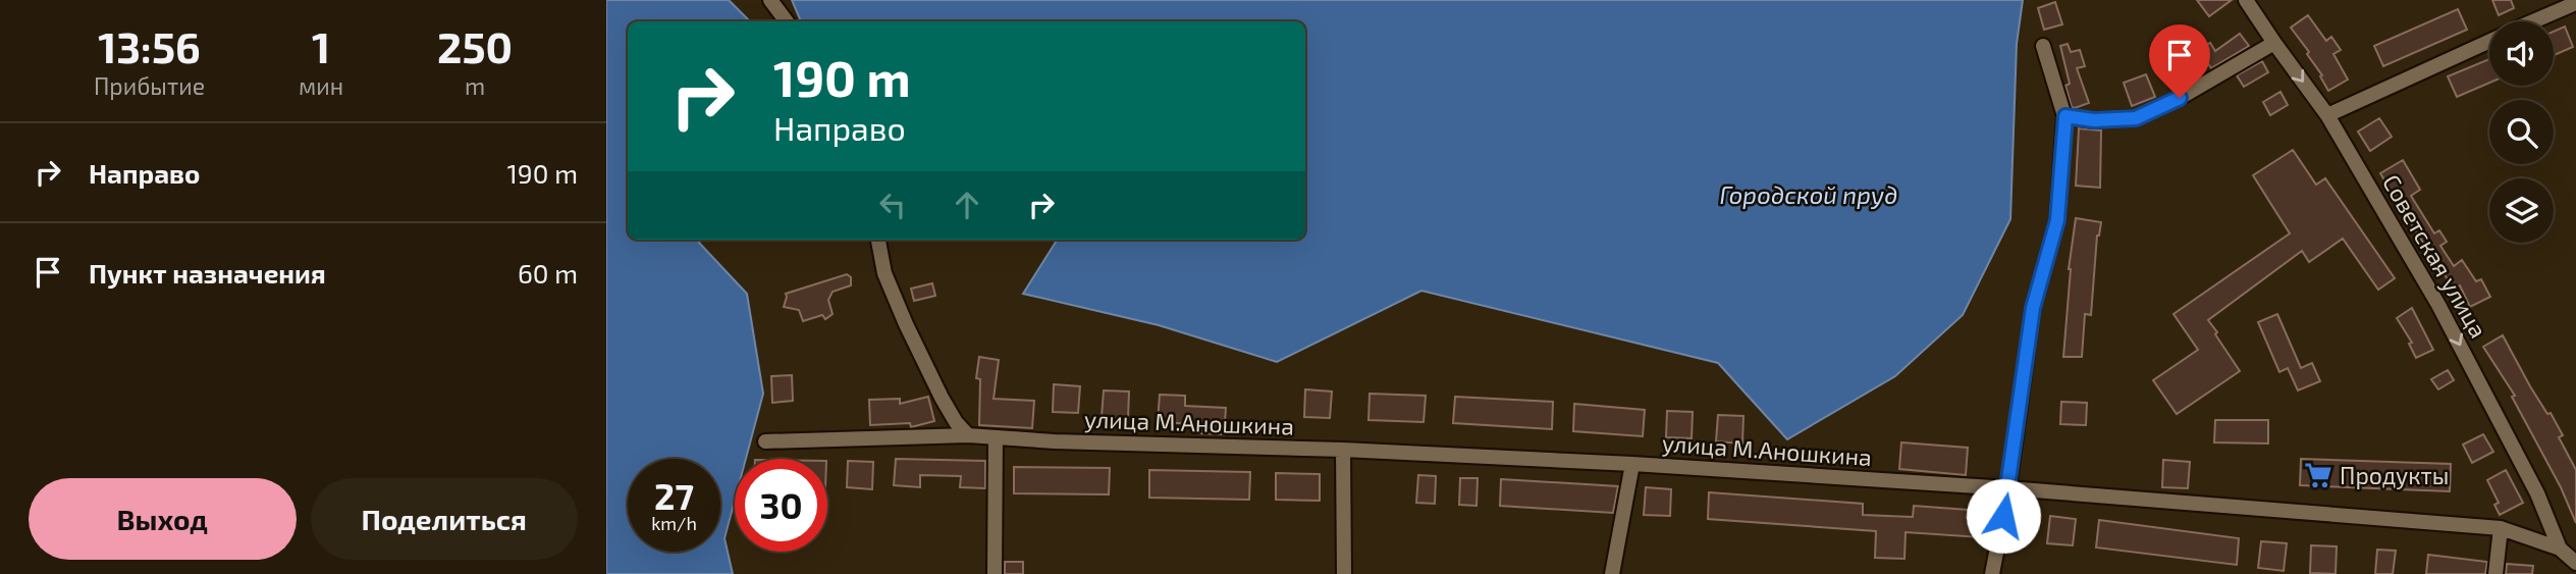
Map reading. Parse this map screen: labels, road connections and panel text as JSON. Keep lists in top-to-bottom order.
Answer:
{
  "streets": {
    "street": ["Советская улица", "улица М.Аношкина"]
  },
  "crossings": [
    ["Советская улица", "улица М.Аношкина"]
  ],
  "one_way": ["Советская улица"],
  "water": ["Городской пруд"],
  "places": {
    "supermarket": ["Продукты"]
  },
  "page": {
    "eta": [
      "13:56",
      "Прибытие",
      "1",
      "мин",
      "250",
      "m"
    ],
    "turn": ["190 m", "Направо"],
    "list": [
      {
        "name": "Направо",
        "value": "190 m"
      },
      {
        "name": "Пункт назначения",
        "value": "60 m"
      }
    ],
    "speed": "27 km/h",
    "limit": "30",
    "buttons": ["Выход", "Поделиться"]
  }
}
